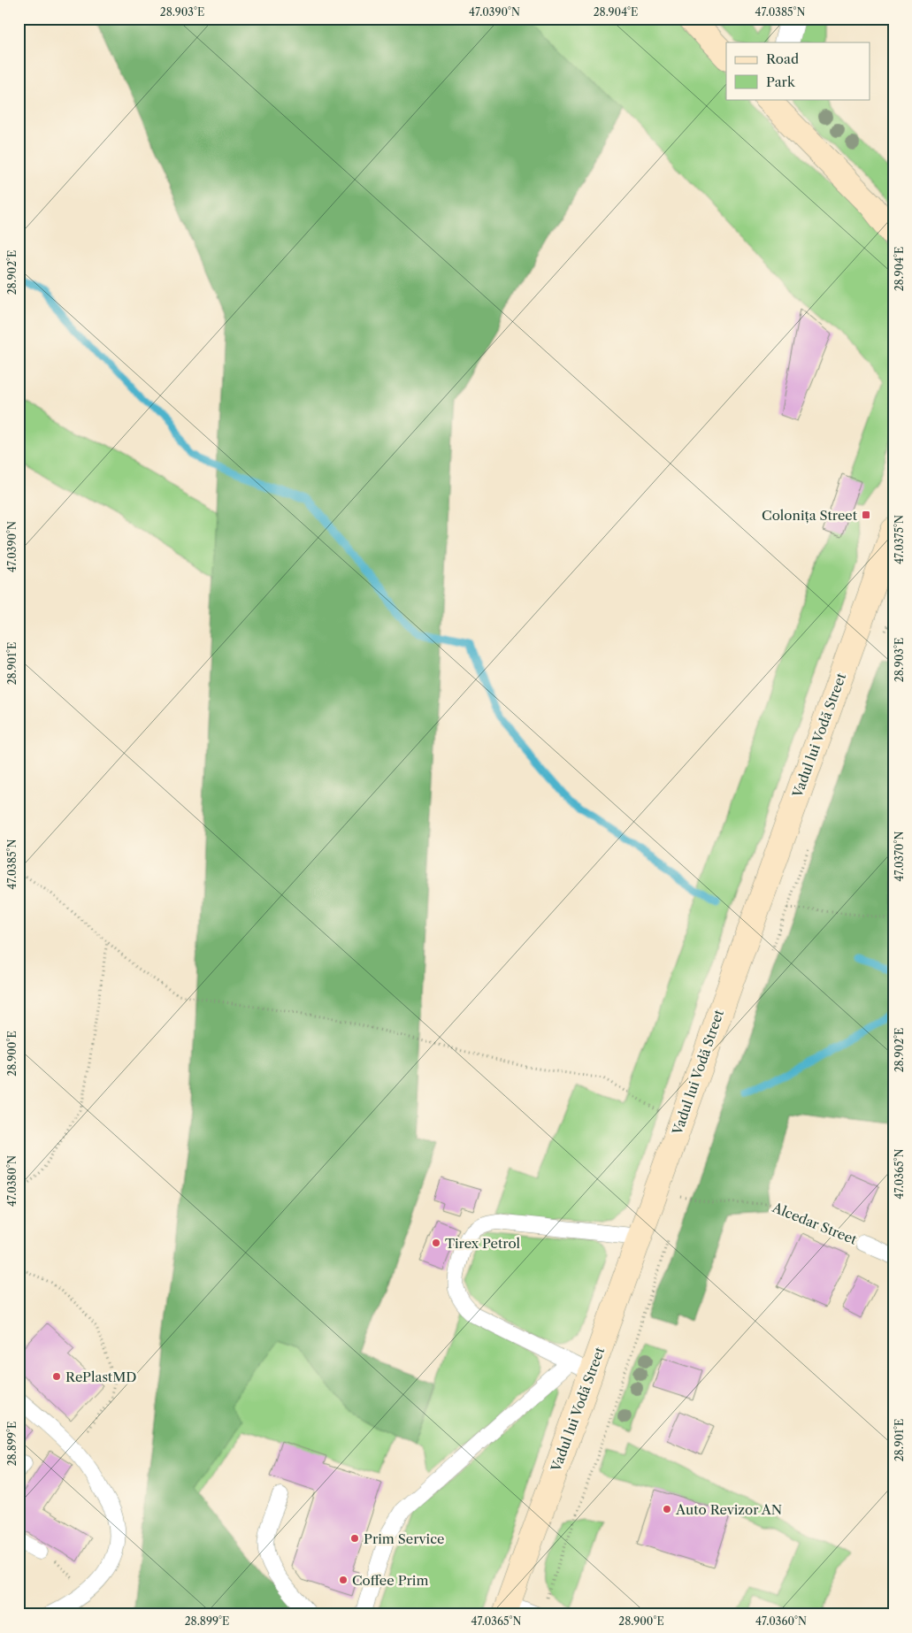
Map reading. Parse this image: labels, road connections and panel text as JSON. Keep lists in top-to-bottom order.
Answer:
{
  "streets": {
    "main road": ["Vadul lui Vodă Street"],
    "lane": ["Alcedar Street"]
  },
  "places": {
    "transit": ["Colonița Street"],
    "other": [
      "Tirex Petrol",
      "RePlastMD",
      "Auto Revizor AN",
      "Prim Service",
      "Coffee Prim"
    ]
  },
  "legend": ["Road", "Park"],
  "coordinates": [
    "28.903°E",
    "47.0390°N",
    "28.904°E",
    "47.0385°N",
    "28.902°E",
    "47.0375°N",
    "28.901°E",
    "47.0370°N",
    "28.900°E",
    "47.0365°N",
    "47.0380°N",
    "28.899°E",
    "47.0360°N"
  ]
}
